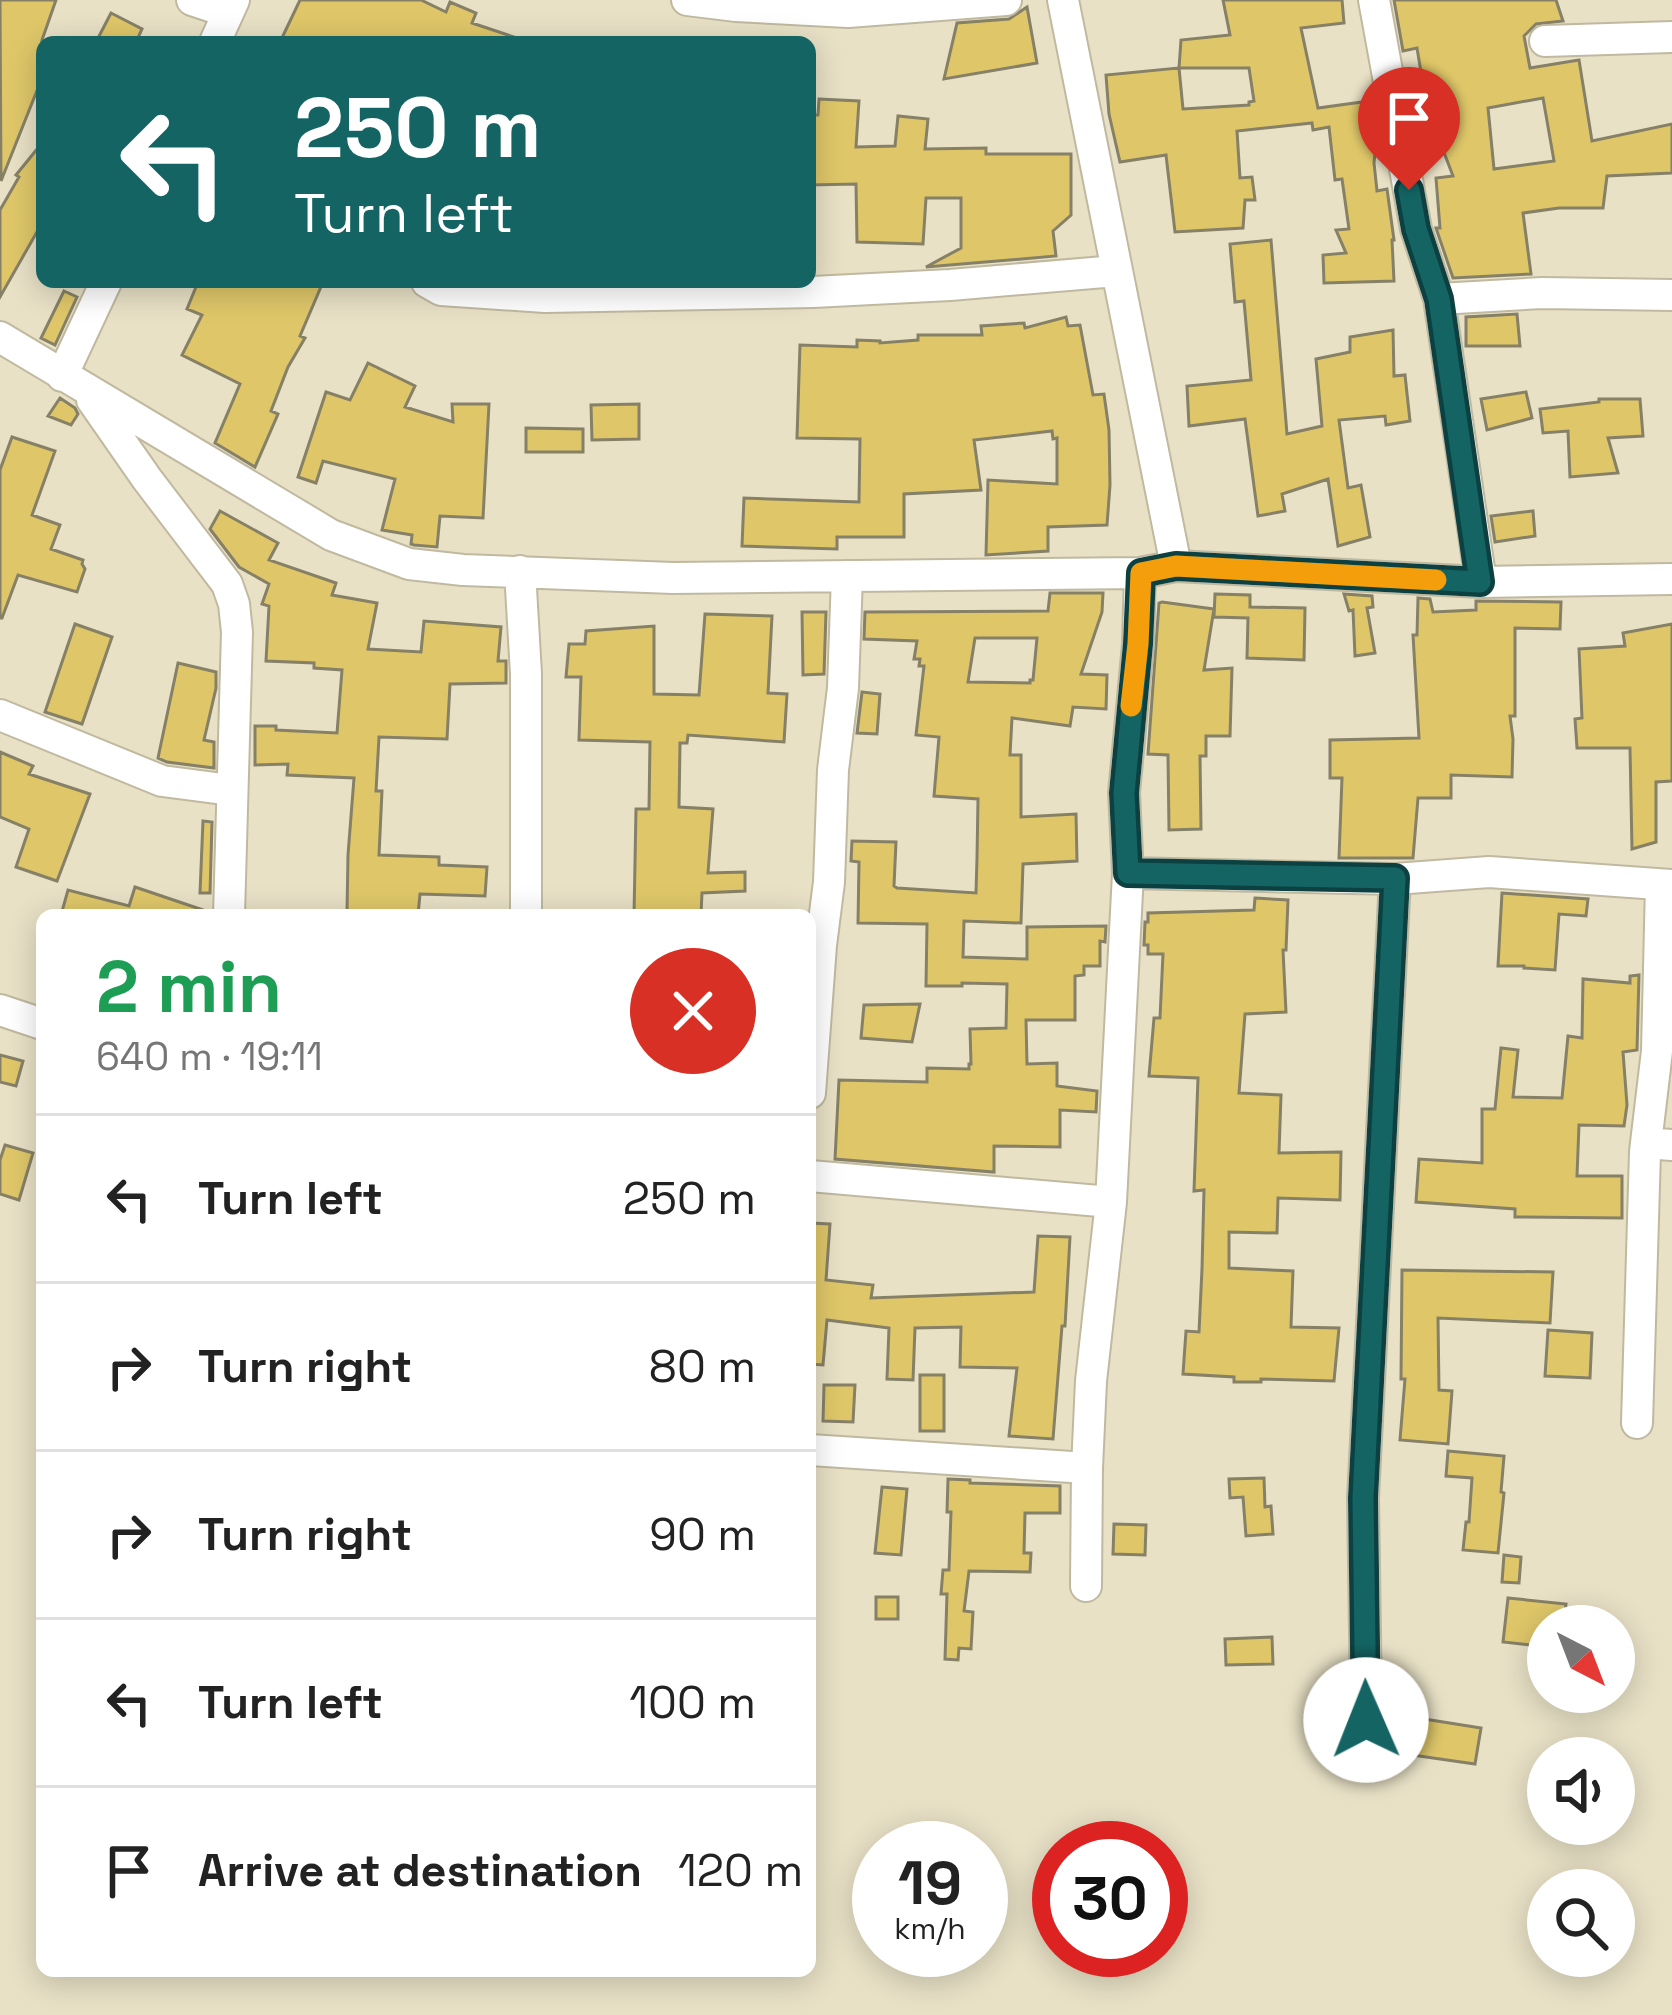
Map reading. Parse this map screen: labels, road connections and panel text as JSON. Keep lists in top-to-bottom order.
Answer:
{
  "north": "bottom right",
  "page": {
    "turn": ["250 m", "Turn left"],
    "heading": ["2 min", "640 m · 19:11"],
    "list": [
      {
        "name": "Turn left",
        "value": "250 m"
      },
      {
        "name": "Turn right",
        "value": "80 m"
      },
      {
        "name": "Turn right",
        "value": "90 m"
      },
      {
        "name": "Turn left",
        "value": "100 m"
      },
      {
        "name": "Arrive at destination",
        "value": "120 m"
      }
    ],
    "speed": "19 km/h",
    "limit": "30"
  }
}
